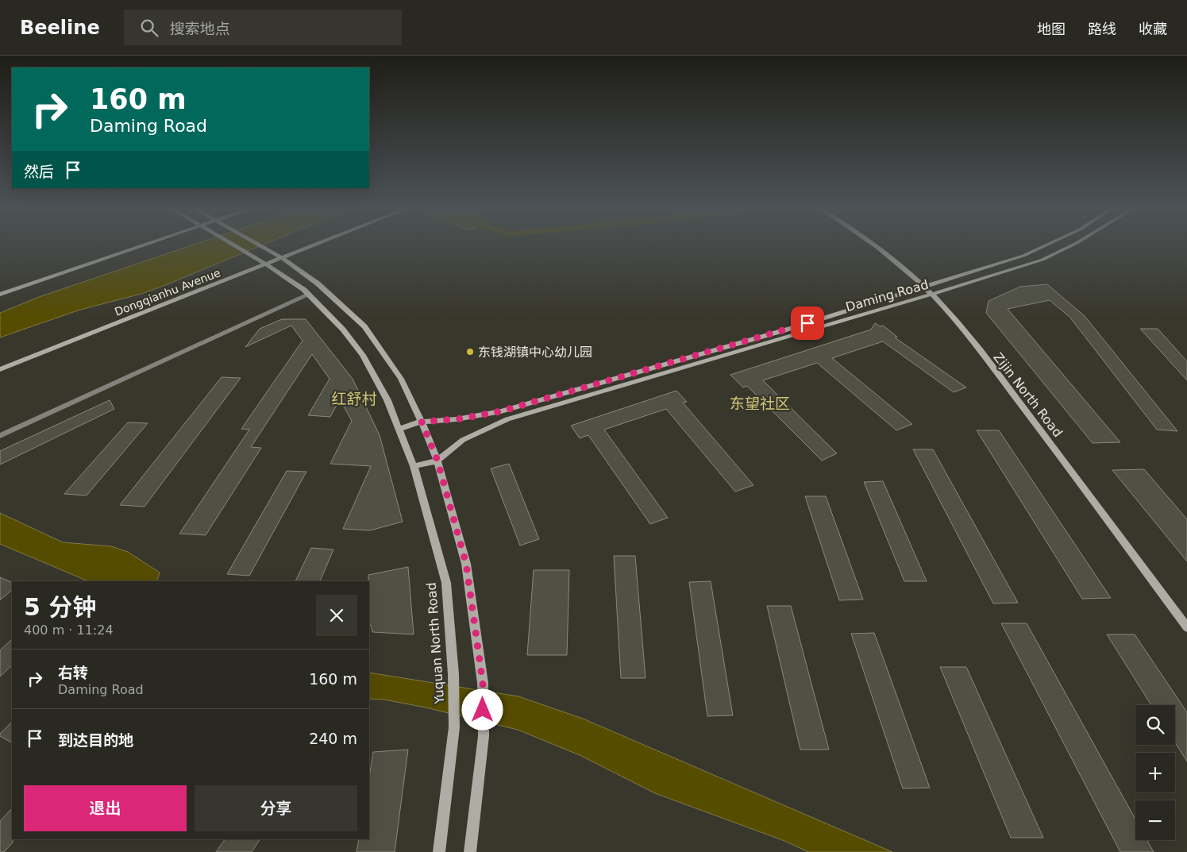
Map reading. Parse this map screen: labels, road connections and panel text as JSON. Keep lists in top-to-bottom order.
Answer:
{
  "streets": {
    "street": [
      "Dongqianhu Avenue",
      "Daming Road",
      "Zijin North Road",
      "Yuquan North Road"
    ]
  },
  "crossings": [
    ["Dongqianhu Avenue", "Yuquan North Road"],
    ["Daming Road", "Zijin North Road"],
    ["Daming Road", "Yuquan North Road"]
  ],
  "districts": ["红舒村", "东望社区"],
  "places": ["东钱湖镇中心幼儿园"],
  "page": {
    "header": "Beeline",
    "search": "搜索地点",
    "nav": ["地图", "路线", "收藏"],
    "turn": ["160 m", "Daming Road"],
    "then": "然后",
    "heading": ["5 分钟", "400 m · 11:24"],
    "list": [
      {
        "name": "右转",
        "note": "Daming Road",
        "value": "160 m"
      },
      {
        "name": "到达目的地",
        "value": "240 m"
      }
    ],
    "map_buttons": ["+", "−"],
    "buttons": ["退出", "分享"]
  }
}
